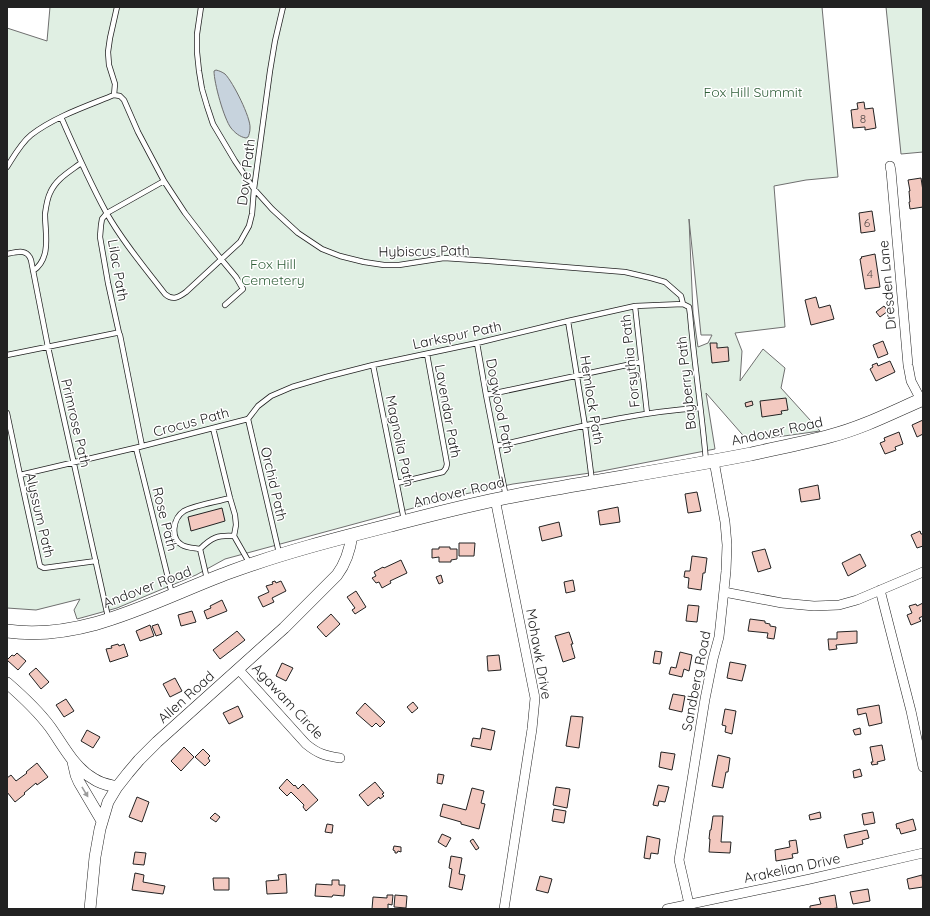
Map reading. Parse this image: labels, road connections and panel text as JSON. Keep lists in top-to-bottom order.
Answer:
{
  "streets": {
    "main road": ["Andover Road"],
    "street": [
      "Dresden Lane",
      "Mohawk Drive",
      "Sandberg Road",
      "Allen Road",
      "Agawam Circle",
      "Arakelian Drive"
    ],
    "lane": [
      "Dove Path",
      "Hybiscus Path",
      "Lilac Path",
      "Larkspur Path",
      "Forsythia Path",
      "Bayberry Path",
      "Hemlock Path",
      "Dogwood Path",
      "Lavendar Path",
      "Crocus Path",
      "Primrose Path",
      "Magnolia Path",
      "Orchid Path",
      "Alyssum Path",
      "Rose Path"
    ]
  },
  "crossings": [
    ["Dove Path", "Hybiscus Path"],
    ["Dove Path", "Lilac Path"],
    ["Hybiscus Path", "Larkspur Path"],
    ["Hybiscus Path", "Bayberry Path"],
    ["Lilac Path", "Crocus Path"],
    ["Lilac Path", "Rose Path"],
    ["Dresden Lane", "Andover Road"],
    ["Larkspur Path", "Forsythia Path"],
    ["Larkspur Path", "Bayberry Path"],
    ["Larkspur Path", "Hemlock Path"],
    ["Larkspur Path", "Dogwood Path"],
    ["Larkspur Path", "Lavendar Path"],
    ["Larkspur Path", "Crocus Path"],
    ["Larkspur Path", "Magnolia Path"],
    ["Larkspur Path", "Orchid Path"],
    ["Bayberry Path", "Andover Road"],
    ["Bayberry Path", "Sandberg Road"],
    ["Hemlock Path", "Andover Road"],
    ["Dogwood Path", "Andover Road"],
    ["Dogwood Path", "Mohawk Drive"],
    ["Lavendar Path", "Magnolia Path"],
    ["Crocus Path", "Primrose Path"],
    ["Crocus Path", "Orchid Path"],
    ["Crocus Path", "Alyssum Path"],
    ["Crocus Path", "Rose Path"],
    ["Primrose Path", "Andover Road"],
    ["Primrose Path", "Alyssum Path"],
    ["Andover Road", "Magnolia Path"],
    ["Andover Road", "Orchid Path"],
    ["Andover Road", "Rose Path"],
    ["Andover Road", "Mohawk Drive"],
    ["Andover Road", "Sandberg Road"],
    ["Andover Road", "Allen Road"],
    ["Sandberg Road", "Arakelian Drive"],
    ["Allen Road", "Agawam Circle"]
  ],
  "parks": ["Fox Hill Summit", "Fox Hill Cemetery"],
  "house_numbers": ["8", "6", "4"]
}
